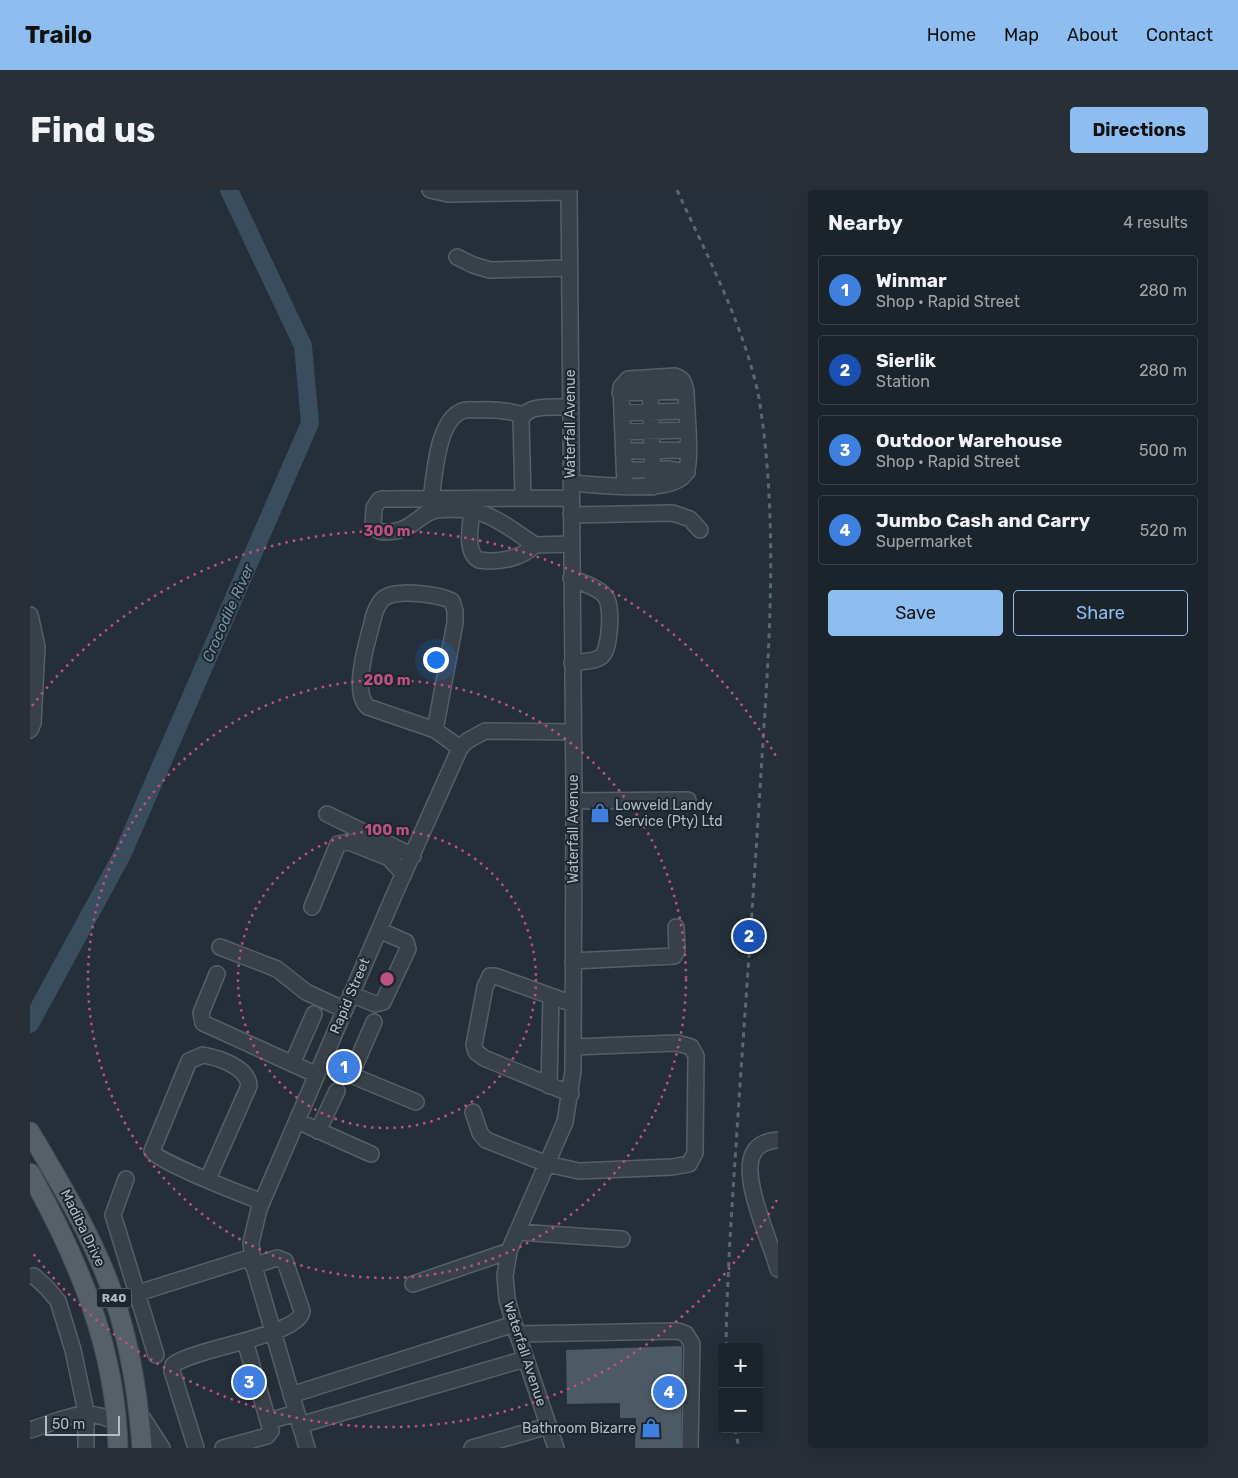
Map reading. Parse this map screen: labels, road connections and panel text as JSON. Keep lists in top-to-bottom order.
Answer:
{
  "streets": {
    "main road": ["Madiba Drive", "R40"],
    "street": ["Waterfall Avenue", "Rapid Street"]
  },
  "water": ["Crocodile River"],
  "places": {
    "shop": ["Lowveld Landy Service (Pty) Ltd", "Bathroom Bizarre"]
  },
  "scale_bar": "50 m",
  "page": {
    "header": "Trailo",
    "nav": [
      "Home",
      "Map",
      "About",
      "Contact"
    ],
    "buttons": [
      "Directions",
      ["Save", "Share"]
    ],
    "title": "Find us",
    "heading": ["Nearby", "4 results"],
    "list": [
      {
        "mark": "1",
        "name": "Winmar",
        "note": "Shop · Rapid Street",
        "value": "280 m"
      },
      {
        "mark": "2",
        "name": "Sierlik",
        "note": "Station",
        "value": "280 m"
      },
      {
        "mark": "3",
        "name": "Outdoor Warehouse",
        "note": "Shop · Rapid Street",
        "value": "500 m"
      },
      {
        "mark": "4",
        "name": "Jumbo Cash and Carry",
        "note": "Supermarket",
        "value": "520 m"
      }
    ],
    "pins": [
      "2",
      "1",
      "3",
      "4"
    ],
    "map_buttons": ["+", "−"],
    "scale": "50 m"
  },
  "rings": ["300 m", "200 m", "100 m"]
}
